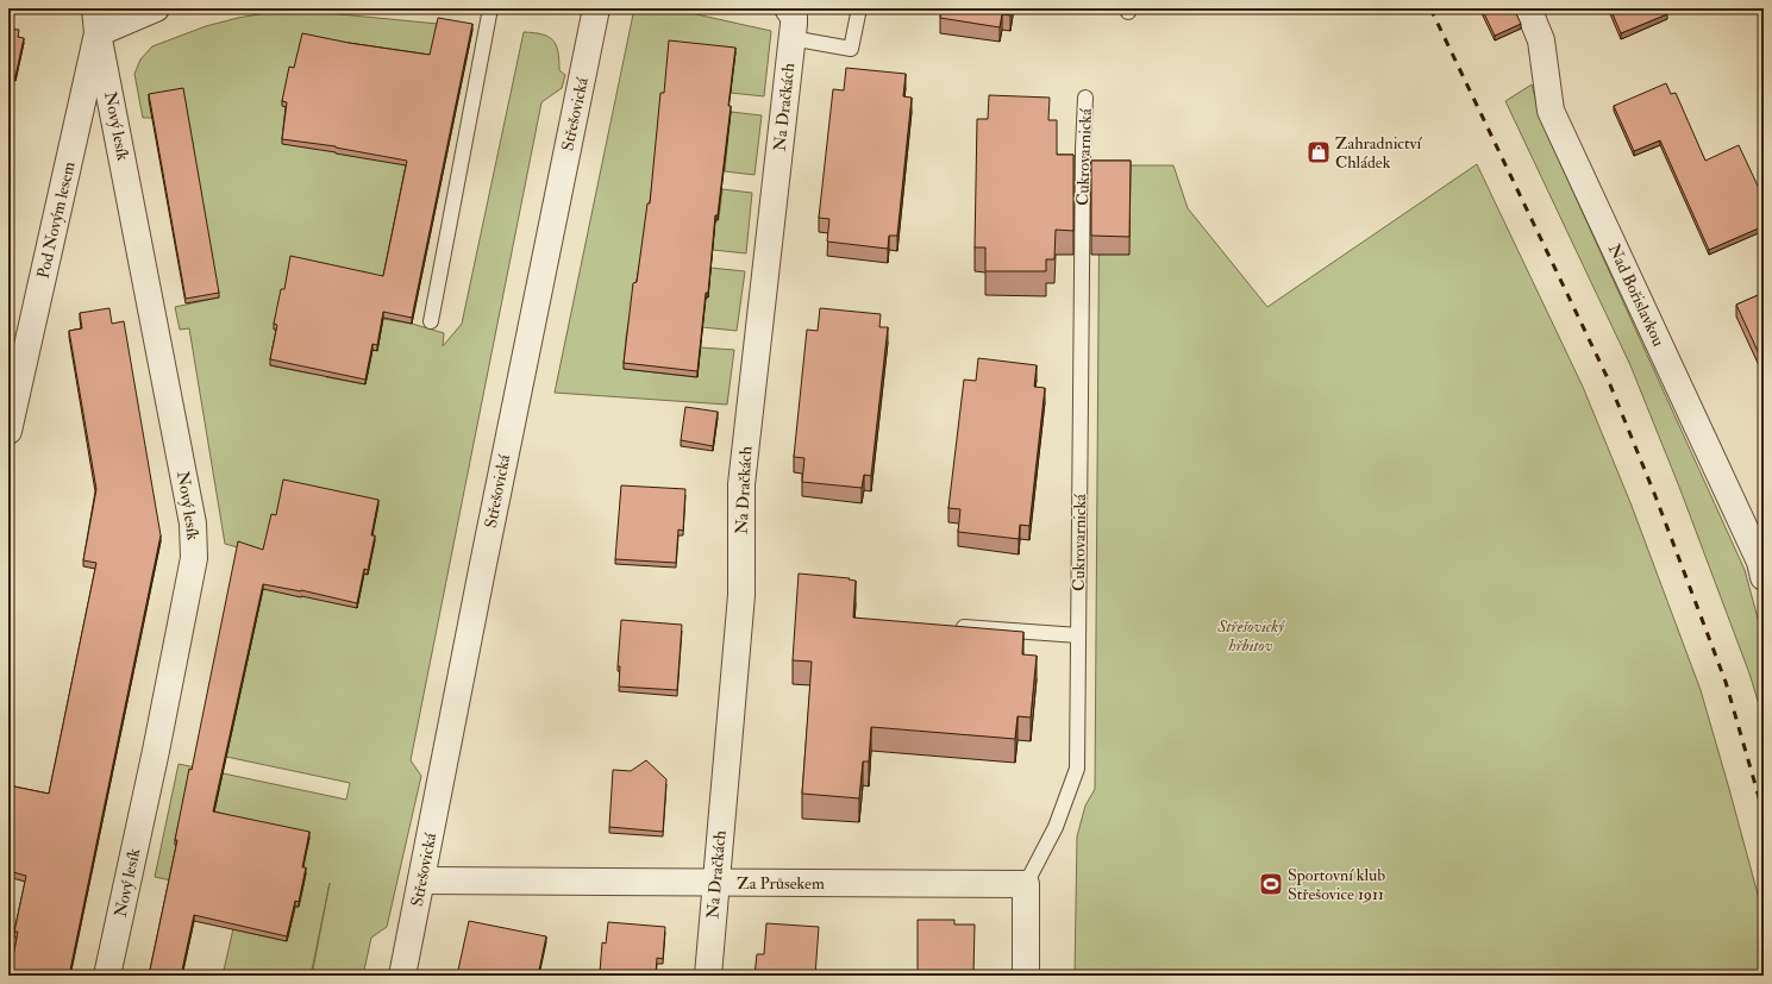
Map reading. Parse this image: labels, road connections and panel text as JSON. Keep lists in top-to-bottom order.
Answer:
{
  "streets": {
    "street": [
      "Na Dračkách",
      "Střešovická",
      "Nový lesík",
      "Cukrovarnická",
      "Pod Novým lesem",
      "Nad Bořislavkou",
      "Za Průsekem"
    ]
  },
  "crossings": [
    ["Na Dračkách", "Za Průsekem"],
    ["Střešovická", "Za Průsekem"],
    ["Nový lesík", "Pod Novým lesem"],
    ["Cukrovarnická", "Za Průsekem"]
  ],
  "parks": ["Střešovický hřbitov"],
  "places": {
    "shop": ["Zahradnictví Chládek"],
    "sports": ["Sportovní klub Střešovice 1911"]
  }
}
